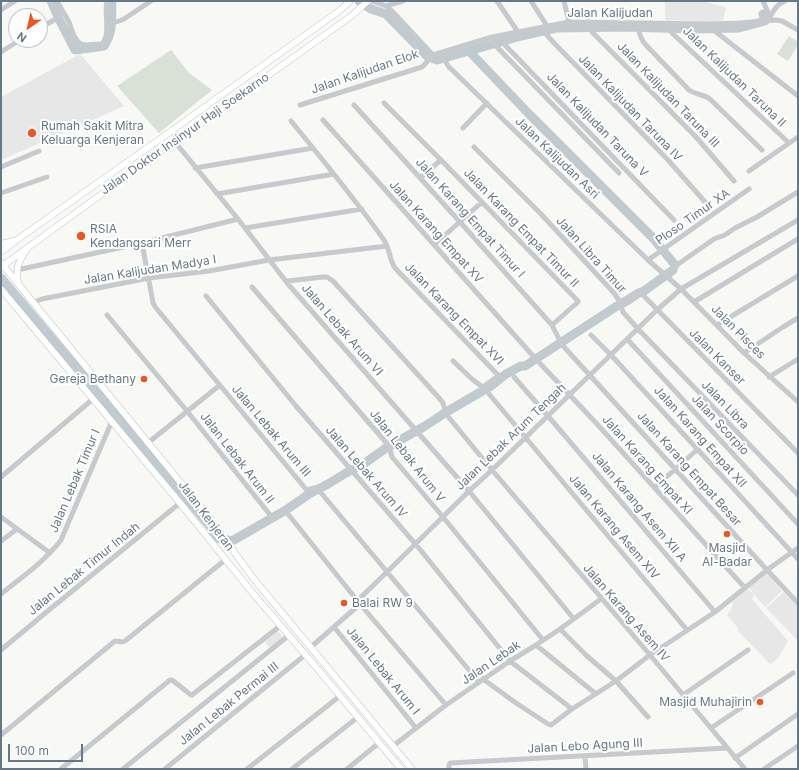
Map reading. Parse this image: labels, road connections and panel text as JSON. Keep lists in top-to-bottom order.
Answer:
{
  "streets": {
    "main road": ["Jalan Doktor Insinyur Haji Soekarno", "Jalan Kenjeran"],
    "street": [
      "Jalan Kalijudan",
      "Jalan Kalijudan Elok",
      "Jalan Kalijudan Taruna II",
      "Jalan Kalijudan Taruna III",
      "Jalan Kalijudan Taruna IV",
      "Jalan Kalijudan Taruna V",
      "Jalan Kalijudan Asri",
      "Ploso Timur XA",
      "Jalan Karang Empat Timur I",
      "Jalan Karang Empat Timur II",
      "Jalan Karang Empat XV",
      "Jalan Libra Timur",
      "Jalan Kalijudan Madya I",
      "Jalan Karang Empat XVI",
      "Jalan Lebak Arum VI",
      "Jalan Pisces",
      "Jalan Kanser",
      "Jalan Libra",
      "Jalan Scorpio",
      "Jalan Lebak Arum III",
      "Jalan Lebak Arum Tengah",
      "Jalan Karang Empat XII",
      "Jalan Lebak Arum V",
      "Jalan Lebak Arum II",
      "Jalan Karang Empat XI",
      "Jalan Karang Empat Besar",
      "Jalan Lebak Arum IV",
      "Jalan Lebak Timur I",
      "Jalan Karang Asem XII A",
      "Jalan Karang Asem XIV",
      "Jalan Lebak Timur Indah",
      "Jalan Karang Asem IV",
      "Jalan Lebak",
      "Jalan Lebak Arum I",
      "Jalan Lebak Permai III",
      "Jalan Lebo Agung III"
    ]
  },
  "crossings": [
    ["Jalan Kalijudan", "Jalan Kalijudan Elok"],
    ["Jalan Kalijudan", "Jalan Kalijudan Taruna II"],
    ["Jalan Kalijudan", "Jalan Kalijudan Taruna III"],
    ["Jalan Kalijudan", "Jalan Kalijudan Taruna IV"],
    ["Jalan Kalijudan", "Jalan Kalijudan Taruna V"],
    ["Jalan Kalijudan", "Jalan Kalijudan Asri"],
    ["Jalan Doktor Insinyur Haji Soekarno", "Jalan Kenjeran"],
    ["Jalan Kalijudan Asri", "Ploso Timur XA"],
    ["Jalan Kalijudan Asri", "Jalan Pisces"],
    ["Jalan Karang Empat Timur I", "Jalan Karang Empat Timur II"],
    ["Jalan Karang Empat Timur I", "Jalan Karang Empat Besar"],
    ["Jalan Karang Empat XV", "Jalan Karang Empat XI"],
    ["Jalan Libra Timur", "Jalan Kanser"],
    ["Jalan Libra Timur", "Jalan Libra"],
    ["Jalan Libra Timur", "Jalan Lebak Arum Tengah"],
    ["Jalan Kalijudan Madya I", "Jalan Karang Empat XVI"],
    ["Jalan Kalijudan Madya I", "Jalan Lebak Arum III"],
    ["Jalan Kalijudan Madya I", "Jalan Kenjeran"],
    ["Jalan Lebak Arum VI", "Jalan Lebak Arum Tengah"],
    ["Jalan Lebak Arum VI", "Jalan Karang Asem IV"],
    ["Jalan Lebak Arum VI", "Jalan Lebak"],
    ["Jalan Pisces", "Jalan Lebak Arum Tengah"],
    ["Jalan Kanser", "Jalan Lebak Arum Tengah"],
    ["Jalan Libra", "Jalan Lebak Arum Tengah"],
    ["Jalan Scorpio", "Jalan Lebak Arum Tengah"],
    ["Jalan Lebak Arum III", "Jalan Lebak Arum Tengah"],
    ["Jalan Lebak Arum III", "Jalan Lebak Arum IV"],
    ["Jalan Lebak Arum III", "Jalan Lebak"],
    ["Jalan Lebak Arum Tengah", "Jalan Karang Empat XII"],
    ["Jalan Lebak Arum Tengah", "Jalan Lebak Arum V"],
    ["Jalan Lebak Arum Tengah", "Jalan Lebak Arum II"],
    ["Jalan Lebak Arum Tengah", "Jalan Karang Empat XI"],
    ["Jalan Lebak Arum Tengah", "Jalan Karang Empat Besar"],
    ["Jalan Lebak Arum Tengah", "Jalan Lebak Arum IV"],
    ["Jalan Lebak Arum Tengah", "Jalan Karang Asem XII A"],
    ["Jalan Lebak Arum Tengah", "Jalan Kenjeran"],
    ["Jalan Lebak Arum Tengah", "Jalan Karang Asem XIV"],
    ["Jalan Lebak Arum Tengah", "Jalan Karang Asem IV"],
    ["Jalan Lebak Arum Tengah", "Jalan Lebak Arum I"],
    ["Jalan Lebak Arum V", "Jalan Lebak"],
    ["Jalan Lebak Arum II", "Jalan Lebak"],
    ["Jalan Lebak Arum IV", "Jalan Lebak"],
    ["Jalan Lebak Timur I", "Jalan Kenjeran"],
    ["Jalan Kenjeran", "Jalan Lebak Timur Indah"],
    ["Jalan Kenjeran", "Jalan Lebak"],
    ["Jalan Kenjeran", "Jalan Lebak Permai III"],
    ["Jalan Karang Asem IV", "Jalan Lebak"],
    ["Jalan Karang Asem IV", "Jalan Lebo Agung III"],
    ["Jalan Lebak", "Jalan Lebak Arum I"]
  ],
  "places": [
    "Rumah Sakit Mitra Keluarga Kenjeran",
    "RSIA Kendangsari Merr",
    "Gereja Bethany",
    "Masjid Al-Badar",
    "Balai RW 9",
    "Masjid Muhajirin"
  ],
  "scale_bar": "100 m",
  "north": "bottom left"
}
